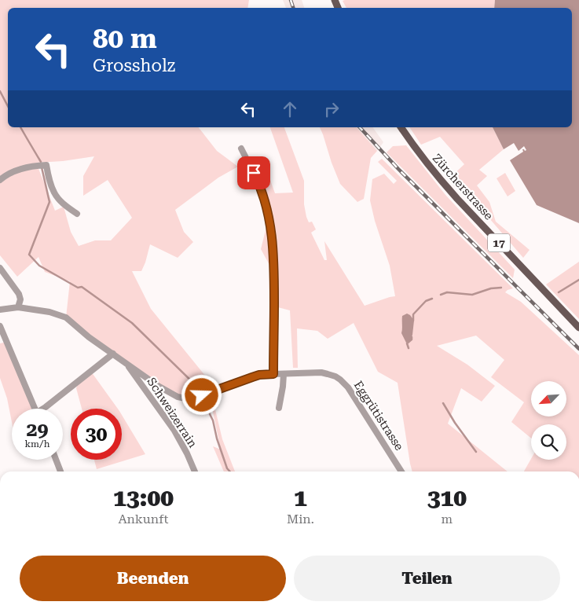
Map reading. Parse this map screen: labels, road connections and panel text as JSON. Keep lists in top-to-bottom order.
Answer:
{
  "streets": {
    "main road": ["Zürcherstrasse", "17"],
    "street": ["Schweizerrain", "Eggrütistrasse"]
  },
  "crossings": [
    ["Schweizerrain", "Eggrütistrasse"]
  ],
  "north": "bottom left",
  "page": {
    "turn": ["80 m", "Grossholz"],
    "speed": "29 km/h",
    "limit": "30",
    "eta": [
      "13:00",
      "Ankunft",
      "1",
      "Min.",
      "310",
      "m"
    ],
    "buttons": ["Beenden", "Teilen"]
  }
}
